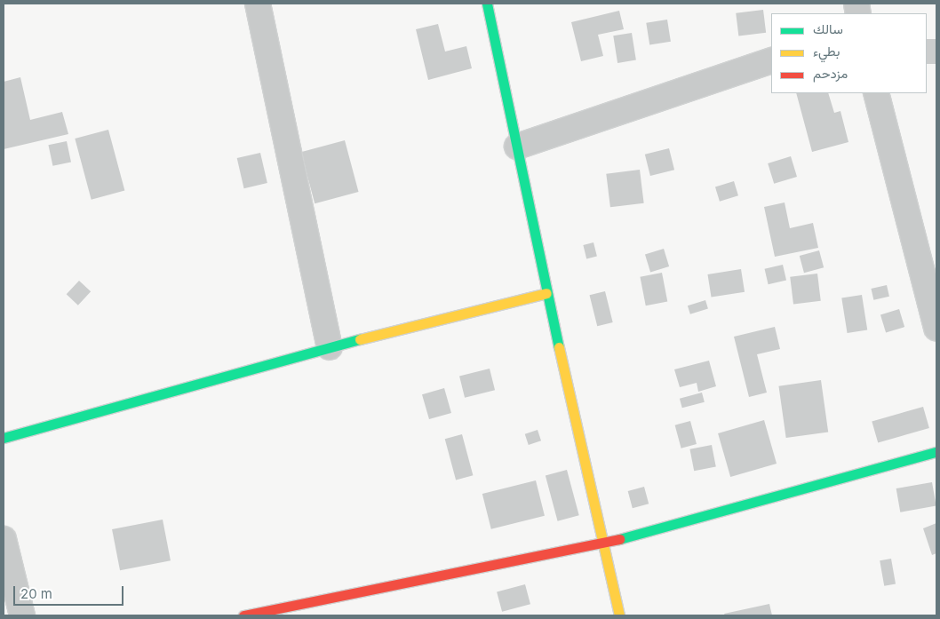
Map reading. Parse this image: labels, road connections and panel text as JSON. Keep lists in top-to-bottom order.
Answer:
{
  "legend": ["سالك", "بطيء", "مزدحم"],
  "scale_bar": "20 m"
}
